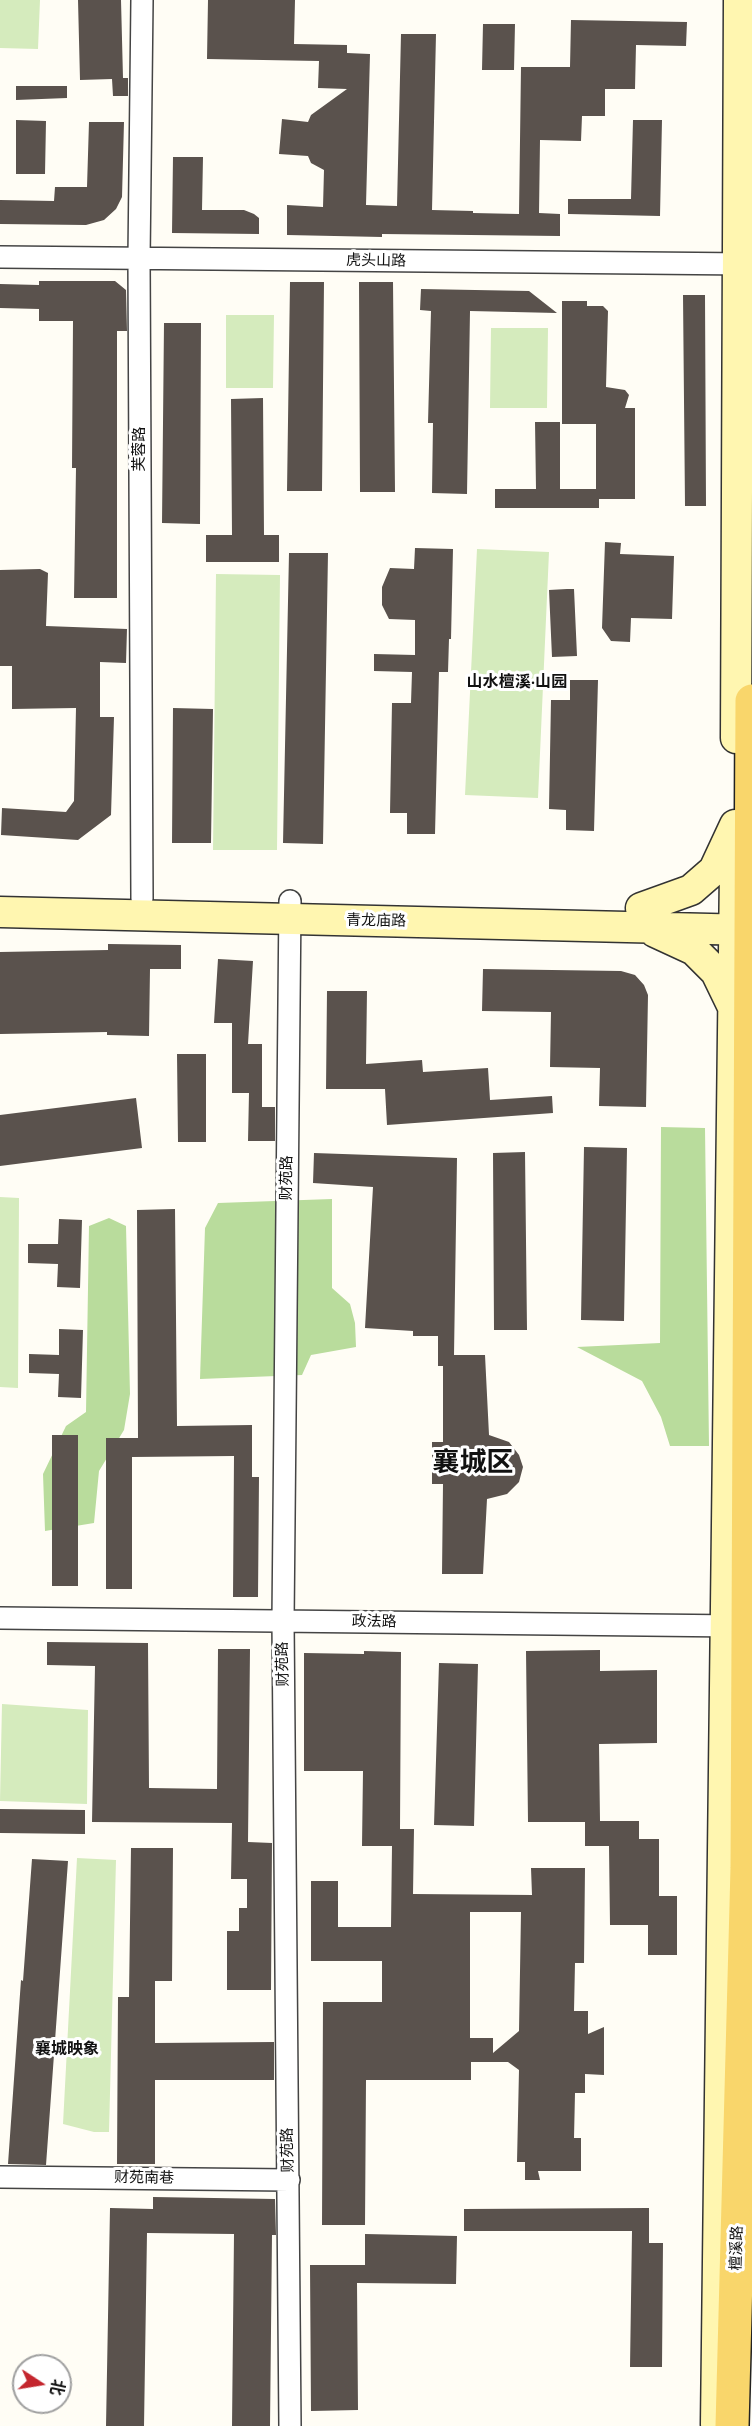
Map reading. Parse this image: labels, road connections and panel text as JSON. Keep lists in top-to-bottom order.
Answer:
{
  "streets": {
    "main road": ["檀溪路"],
    "street": [
      "虎头山路",
      "芙蓉路",
      "青龙庙路",
      "财苑路",
      "政法路",
      "财苑南巷"
    ]
  },
  "crossings": [
    ["虎头山路", "芙蓉路"],
    ["芙蓉路", "青龙庙路"],
    ["青龙庙路", "财苑路"],
    ["青龙庙路", "檀溪路"],
    ["财苑路", "政法路"],
    ["财苑路", "财苑南巷"],
    ["政法路", "檀溪路"]
  ],
  "districts": ["山水檀溪·山园", "襄城区", "襄城映象"],
  "north": "right"
}
